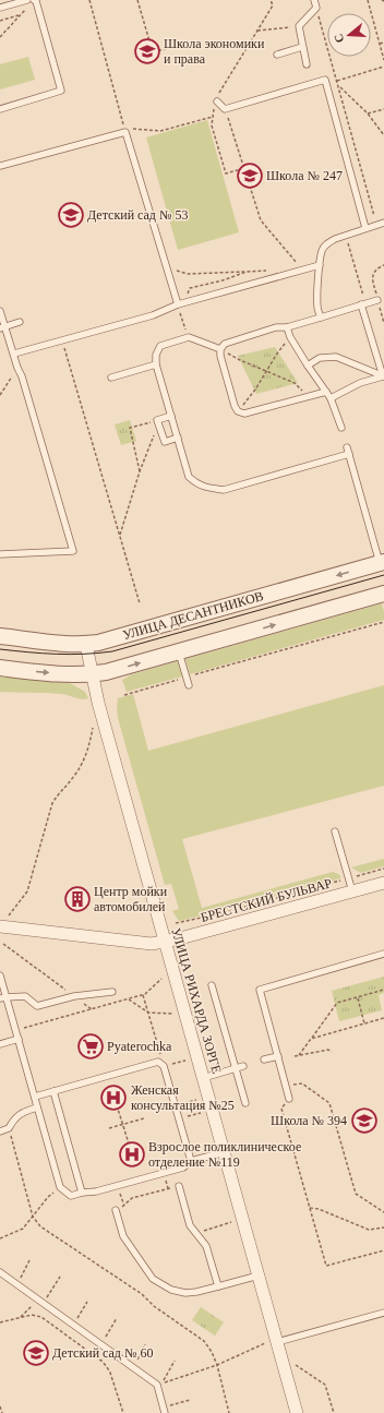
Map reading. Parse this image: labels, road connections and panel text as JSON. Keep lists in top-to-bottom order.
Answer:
{
  "streets": {
    "street": ["УЛИЦА ДЕСАНТНИКОВ", "БРЕСТСКИЙ БУЛЬВАР", "УЛИЦА РИХАРДА ЗОРГЕ"]
  },
  "crossings": [
    ["УЛИЦА ДЕСАНТНИКОВ", "УЛИЦА РИХАРДА ЗОРГЕ"],
    ["БРЕСТСКИЙ БУЛЬВАР", "УЛИЦА РИХАРДА ЗОРГЕ"]
  ],
  "places": {
    "school or university": [
      "Школа экономики и права",
      "Школа № 247",
      "Детский сад № 53",
      "Школа № 394",
      "Детский сад № 60"
    ],
    "building": ["Центр мойки автомобилей"],
    "supermarket": ["Pyaterochka"],
    "hospital": ["Женская консультация №25", "Взрослое поликлиническое отделение №119"]
  },
  "north": "left"
}
